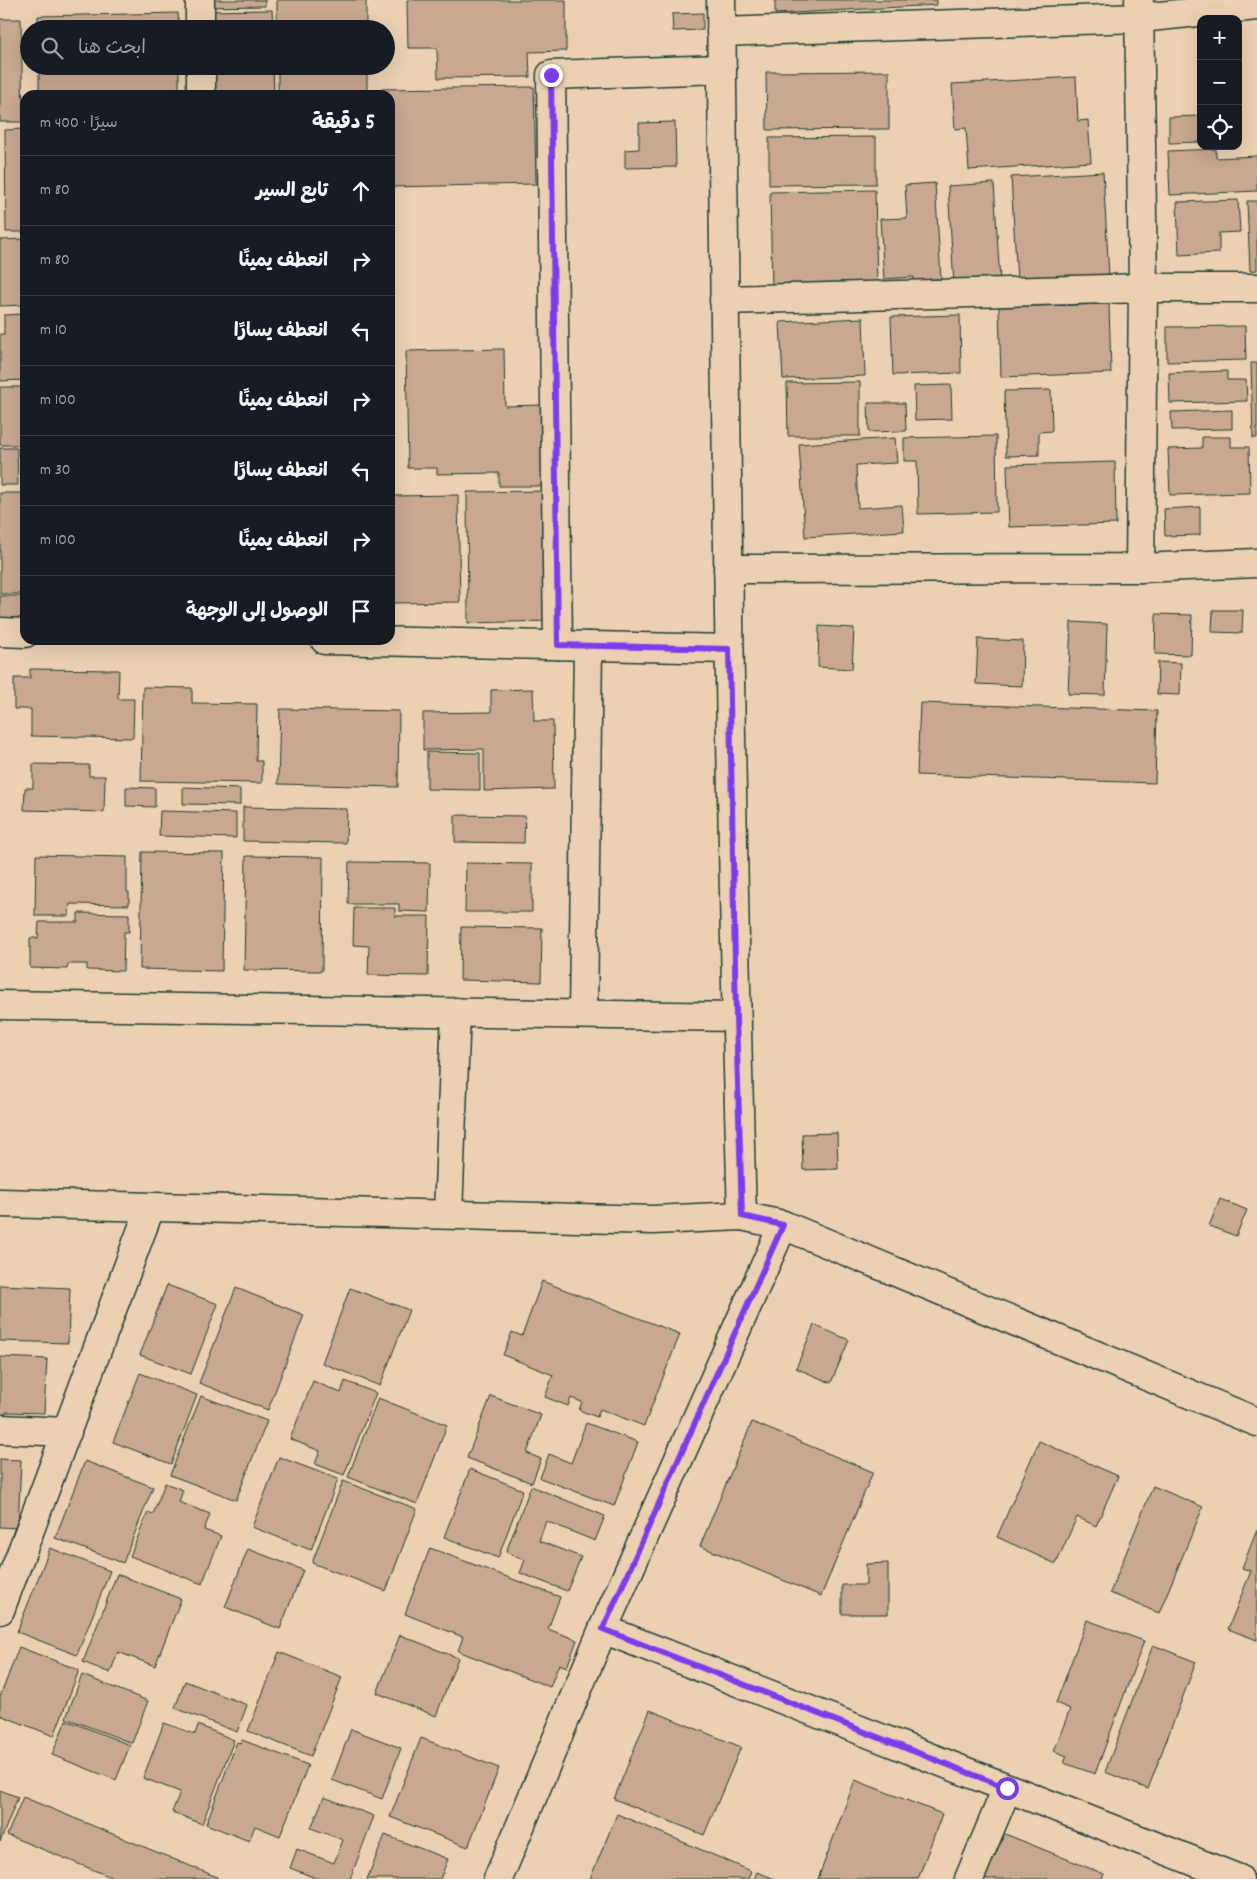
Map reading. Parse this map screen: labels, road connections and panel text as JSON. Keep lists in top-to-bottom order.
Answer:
{
  "page": {
    "map_buttons": ["+", "−"],
    "search": "ابحث هنا",
    "heading": ["5 دقيقة", "سيرًا · 400 m"],
    "list": [
      ["تابع السير", "80 m"],
      ["انعطف يمينًا", "80 m"],
      ["انعطف يسارًا", "10 m"],
      ["انعطف يمينًا", "100 m"],
      ["انعطف يسارًا", "30 m"],
      ["انعطف يمينًا", "100 m"],
      "الوصول إلى الوجهة"
    ]
  }
}
